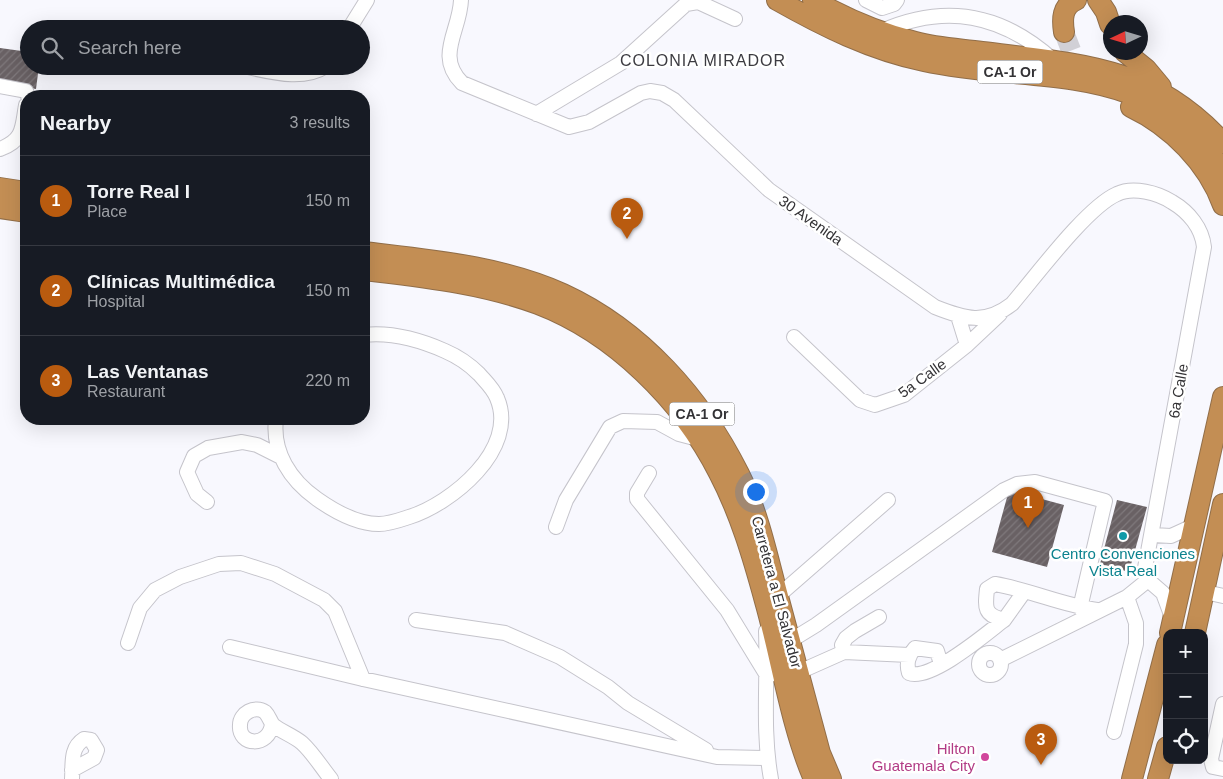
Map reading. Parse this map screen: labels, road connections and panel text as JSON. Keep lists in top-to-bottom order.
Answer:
{
  "streets": {
    "highway": ["CA-1 Or", "Carretera a El Salvador"],
    "street": ["30 Avenida", "5a Calle", "6a Calle"]
  },
  "crossings": [
    ["30 Avenida", "5a Calle"],
    ["30 Avenida", "6a Calle"]
  ],
  "districts": ["COLONIA MIRADOR"],
  "places": ["Centro Convenciones Vista Real", "Hilton Guatemala City"],
  "north": "left",
  "page": {
    "search": "Search here",
    "heading": ["Nearby", "3 results"],
    "list": [
      {
        "mark": "1",
        "name": "Torre Real I",
        "note": "Place",
        "value": "150 m"
      },
      {
        "mark": "2",
        "name": "Clínicas Multimédica",
        "note": "Hospital",
        "value": "150 m"
      },
      {
        "mark": "3",
        "name": "Las Ventanas",
        "note": "Restaurant",
        "value": "220 m"
      }
    ],
    "pins": ["2", "1", "3"],
    "map_buttons": ["+", "−"]
  }
}
